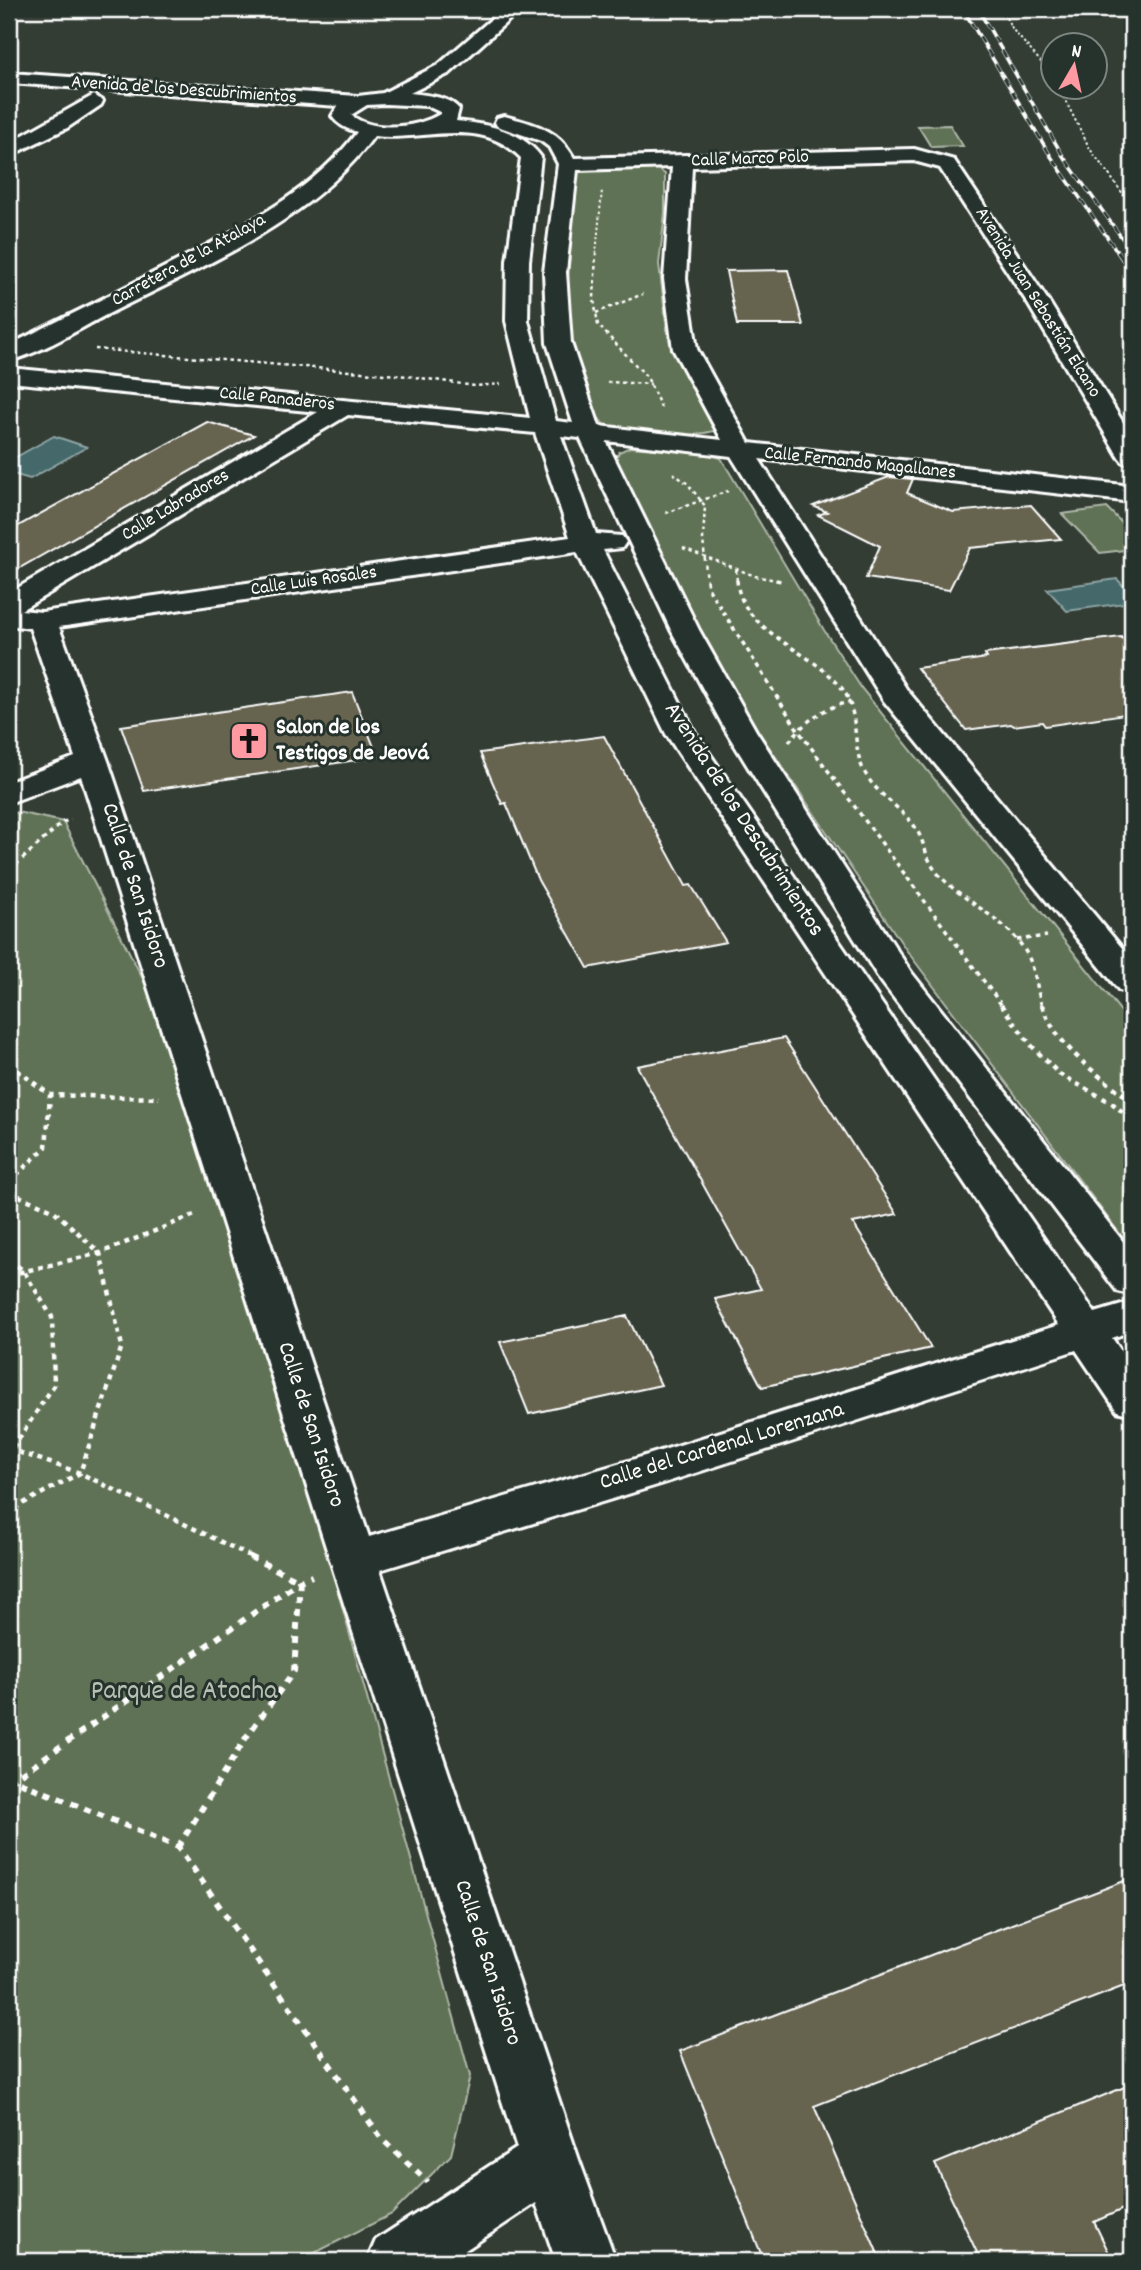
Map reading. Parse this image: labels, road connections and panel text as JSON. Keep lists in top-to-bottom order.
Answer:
{
  "streets": {
    "street": [
      "Avenida de los Descubrimientos",
      "Calle Marco Polo",
      "Carretera de la Atalaya",
      "Avenida Juan Sebastián Elcano",
      "Calle Panaderos",
      "Calle Fernando Magallanes",
      "Calle Labradores",
      "Calle Luis Rosales",
      "Calle de San Isidoro",
      "Calle del Cardenal Lorenzana"
    ]
  },
  "crossings": [
    ["Avenida de los Descubrimientos", "Calle Marco Polo"],
    ["Avenida de los Descubrimientos", "Carretera de la Atalaya"],
    ["Avenida de los Descubrimientos", "Calle Panaderos"],
    ["Avenida de los Descubrimientos", "Calle Fernando Magallanes"],
    ["Avenida de los Descubrimientos", "Calle Luis Rosales"],
    ["Avenida de los Descubrimientos", "Calle del Cardenal Lorenzana"],
    ["Calle Marco Polo", "Avenida Juan Sebastián Elcano"],
    ["Calle Panaderos", "Calle Fernando Magallanes"],
    ["Calle Panaderos", "Calle Labradores"],
    ["Calle Labradores", "Calle Luis Rosales"],
    ["Calle Labradores", "Calle de San Isidoro"],
    ["Calle Luis Rosales", "Calle de San Isidoro"],
    ["Calle de San Isidoro", "Calle del Cardenal Lorenzana"]
  ],
  "parks": ["Parque de Atocha"],
  "places": {
    "church": ["Salon de los Testigos de Jeová"]
  },
  "north": "top"
}
